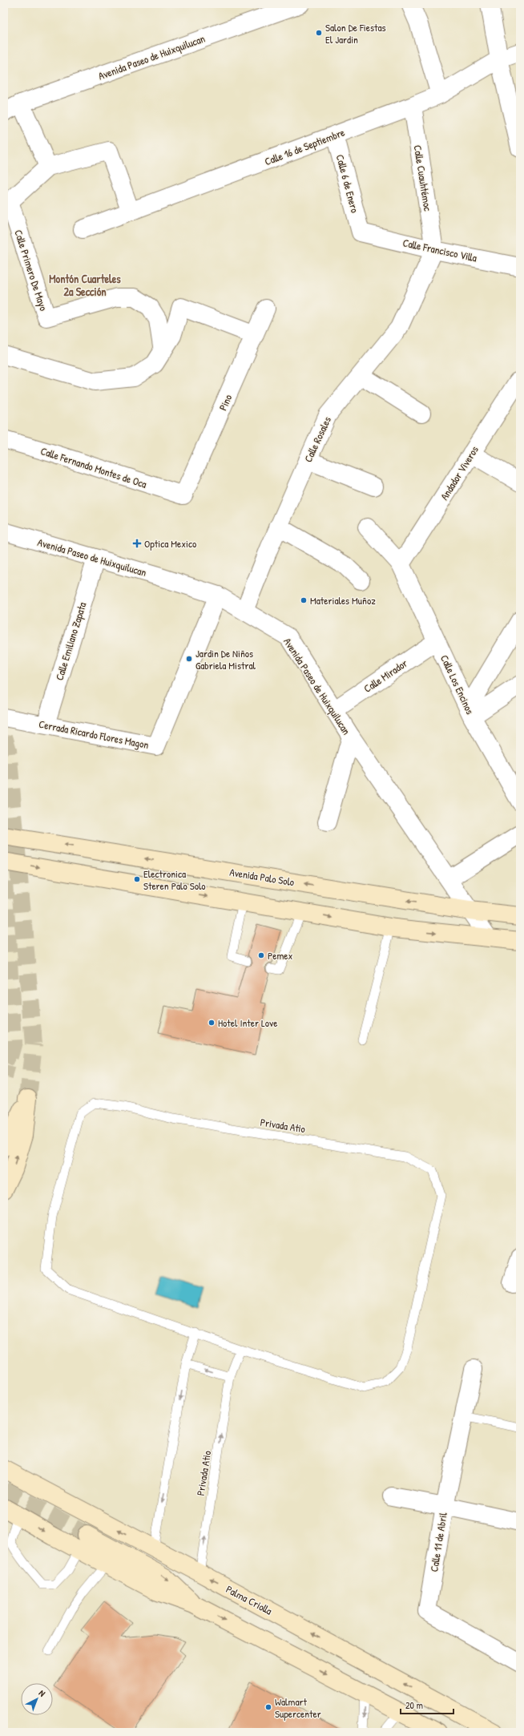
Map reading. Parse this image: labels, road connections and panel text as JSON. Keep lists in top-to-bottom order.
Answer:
{
  "streets": {
    "main road": ["Avenida Palo Solo", "Palma Criolla"],
    "street": [
      "Avenida Paseo de Huixquilucan",
      "Calle 16 de Septiembre",
      "Calle Cuauhtémoc",
      "Calle 6 de Enero",
      "Calle Francisco Villa",
      "Calle Primero De Mayo",
      "Pino",
      "Calle Rosales",
      "Calle Fernando Montes de Oca",
      "Andador Viveros",
      "Calle Emiliano Zapata",
      "Calle Mirador",
      "Calle Los Encinos",
      "Cerrada Ricardo Flores Magon",
      "Calle 11 de Abril"
    ],
    "lane": ["Privada Atio"]
  },
  "crossings": [
    ["Avenida Paseo de Huixquilucan", "Calle Rosales"],
    ["Avenida Paseo de Huixquilucan", "Calle Emiliano Zapata"],
    ["Avenida Paseo de Huixquilucan", "Calle Mirador"],
    ["Avenida Paseo de Huixquilucan", "Cerrada Ricardo Flores Magon"],
    ["Avenida Paseo de Huixquilucan", "Avenida Palo Solo"],
    ["Calle 16 de Septiembre", "Calle Cuauhtémoc"],
    ["Calle 16 de Septiembre", "Calle 6 de Enero"],
    ["Calle Cuauhtémoc", "Calle Francisco Villa"],
    ["Calle Cuauhtémoc", "Calle Rosales"],
    ["Calle 6 de Enero", "Calle Francisco Villa"],
    ["Calle Francisco Villa", "Calle Rosales"],
    ["Pino", "Calle Fernando Montes de Oca"],
    ["Andador Viveros", "Calle Los Encinos"],
    ["Calle Emiliano Zapata", "Cerrada Ricardo Flores Magon"],
    ["Calle Mirador", "Calle Los Encinos"],
    ["Privada Atio", "Palma Criolla"]
  ],
  "districts": ["Montón Cuarteles 2a Sección"],
  "places": {
    "other": [
      "Salon De Fiestas El Jardin",
      "Materiales Muñoz",
      "Jardin De Niños Gabriela Mistral",
      "Electronica Steren Palo Solo",
      "Pemex",
      "Hotel Inter Love",
      "Walmart Supercenter"
    ],
    "health": ["Optica Mexico"]
  },
  "scale_bar": "20 m",
  "north": "top right"
}
